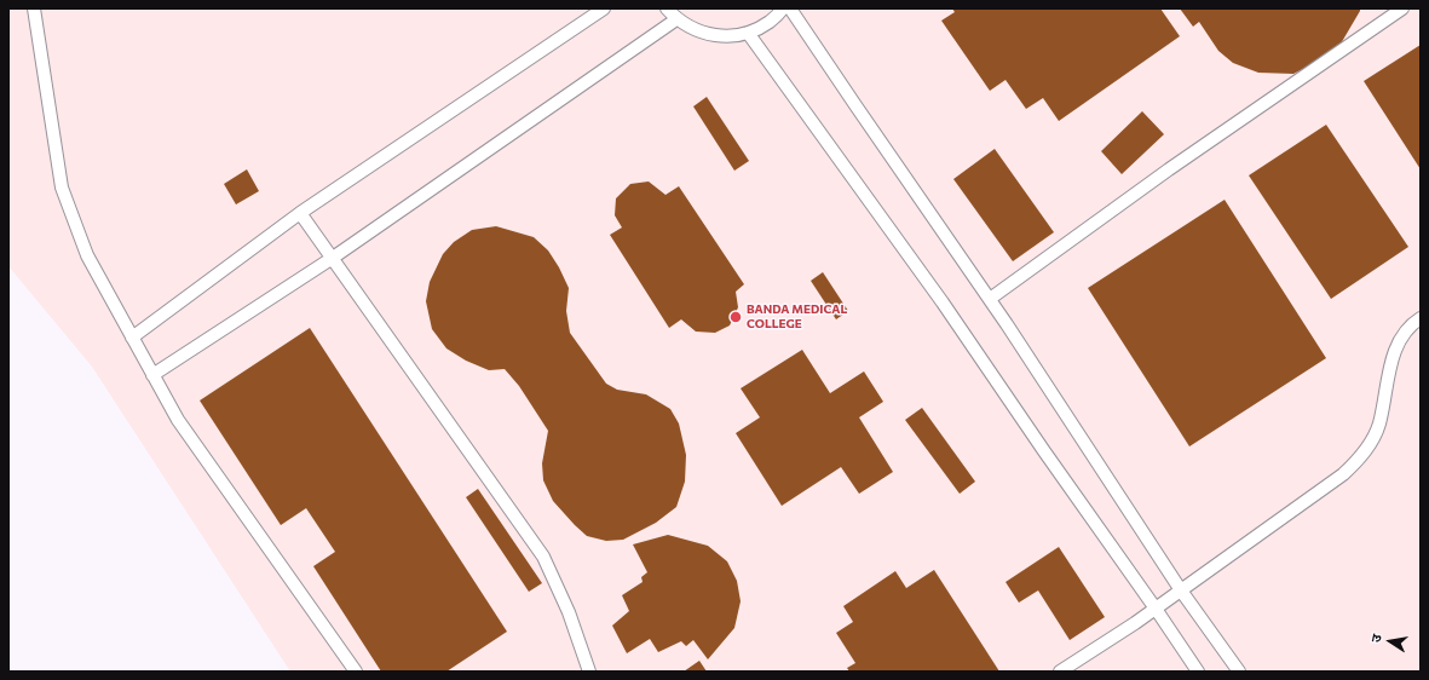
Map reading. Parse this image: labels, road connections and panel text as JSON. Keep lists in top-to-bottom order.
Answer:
{
  "places": ["BANDA MEDICAL COLLEGE"],
  "north": "left"
}
